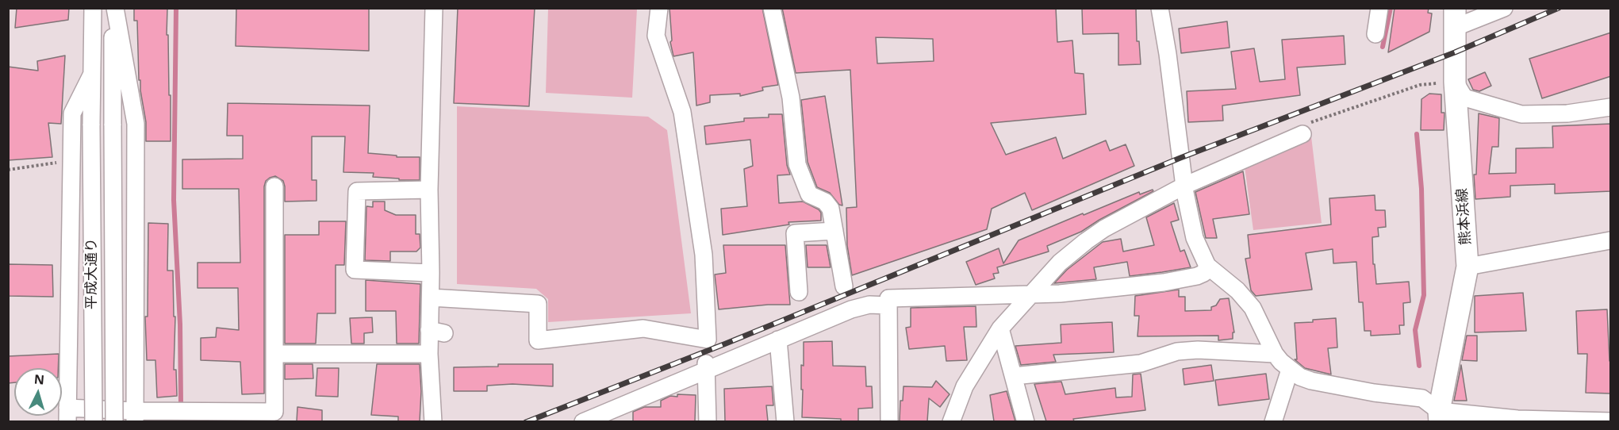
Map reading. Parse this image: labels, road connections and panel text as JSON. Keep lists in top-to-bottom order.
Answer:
{
  "streets": {
    "main road": ["熊本浜線"],
    "street": ["平成大通り"]
  },
  "north": "top"
}
